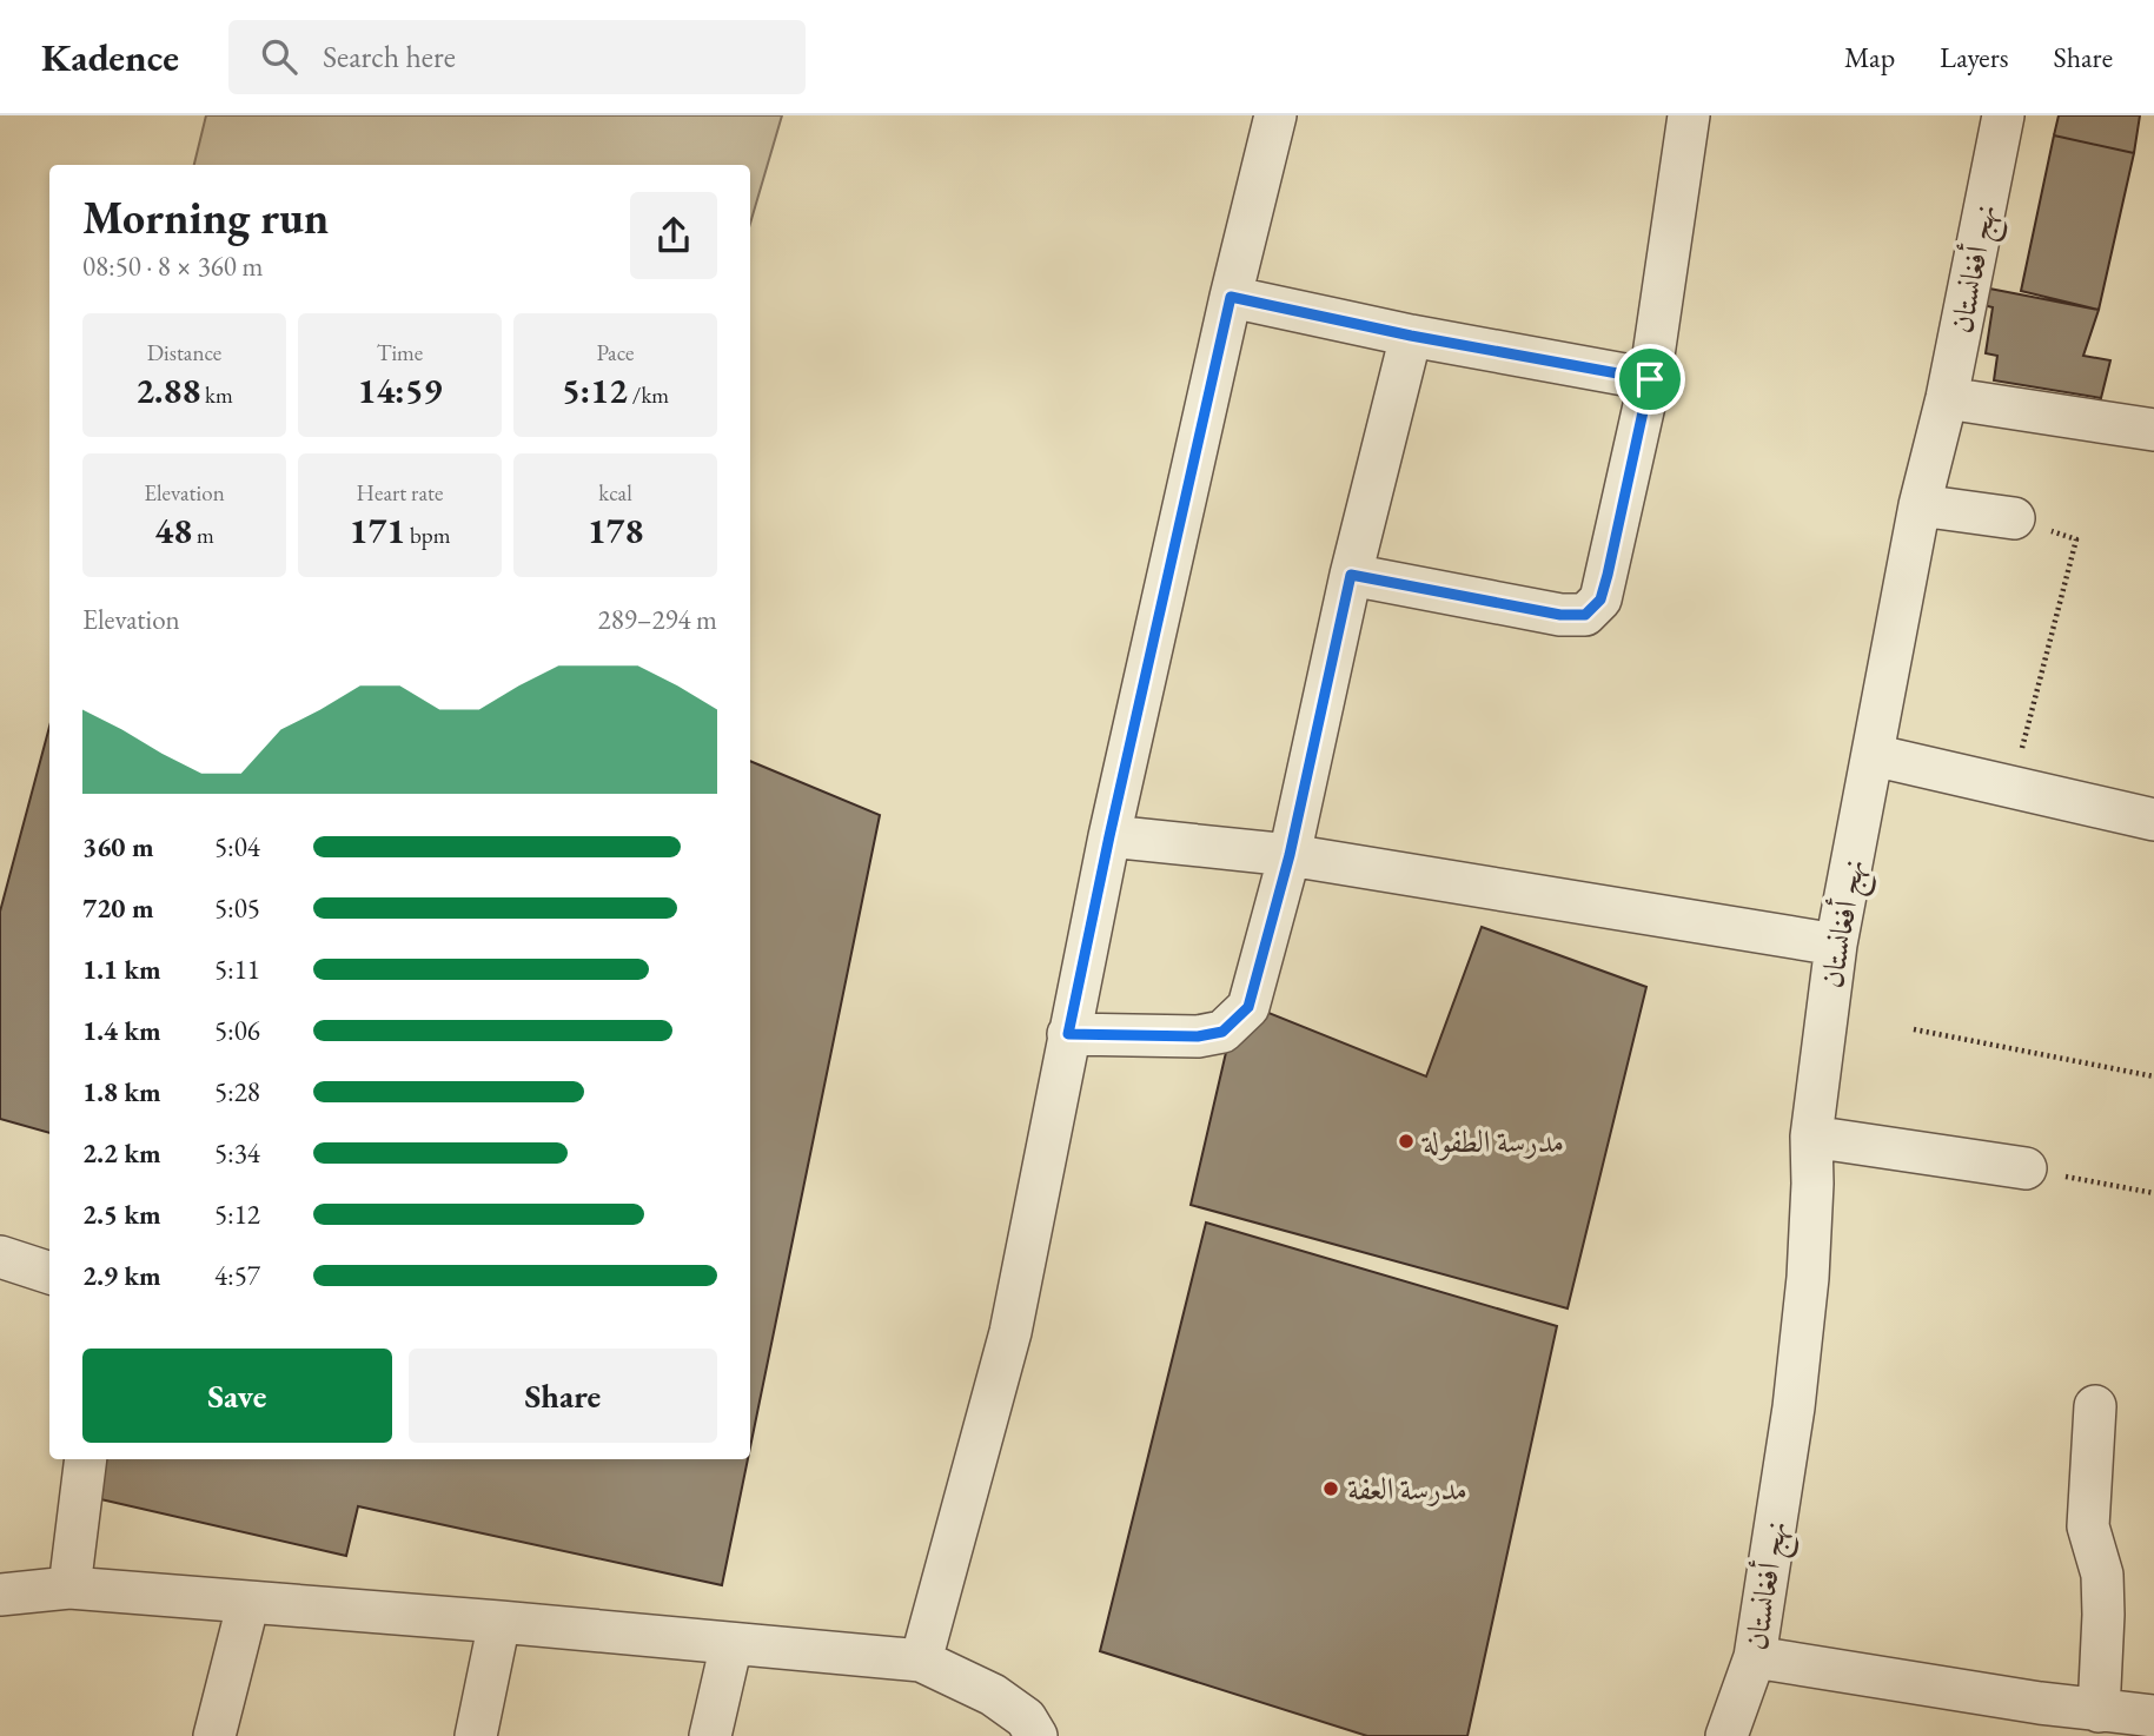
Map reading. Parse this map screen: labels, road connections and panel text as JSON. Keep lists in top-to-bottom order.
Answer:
{
  "streets": {
    "street": ["نهج أفغانستان"]
  },
  "places": ["مدرسة الطفولة", "مدرسة العفة"],
  "page": {
    "header": "Kadence",
    "search": "Search here",
    "nav": ["Map", "Layers", "Share"],
    "heading": ["Morning run", "08:50 · 8 × 360 m"],
    "stats": [
      ["Distance", "2.88 km"],
      ["Time", "14:59"],
      ["Pace", "5:12 /km"],
      ["Elevation", "48 m"],
      ["Heart rate", "171 bpm"],
      ["kcal", "178"]
    ],
    "chart": ["Elevation", "289–294 m"],
    "list": [
      {
        "name": "360 m",
        "note": "5:04"
      },
      {
        "name": "720 m",
        "note": "5:05"
      },
      {
        "name": "1.1 km",
        "note": "5:11"
      },
      {
        "name": "1.4 km",
        "note": "5:06"
      },
      {
        "name": "1.8 km",
        "note": "5:28"
      },
      {
        "name": "2.2 km",
        "note": "5:34"
      },
      {
        "name": "2.5 km",
        "note": "5:12"
      },
      {
        "name": "2.9 km",
        "note": "4:57"
      }
    ],
    "buttons": ["Save", "Share"]
  }
}
